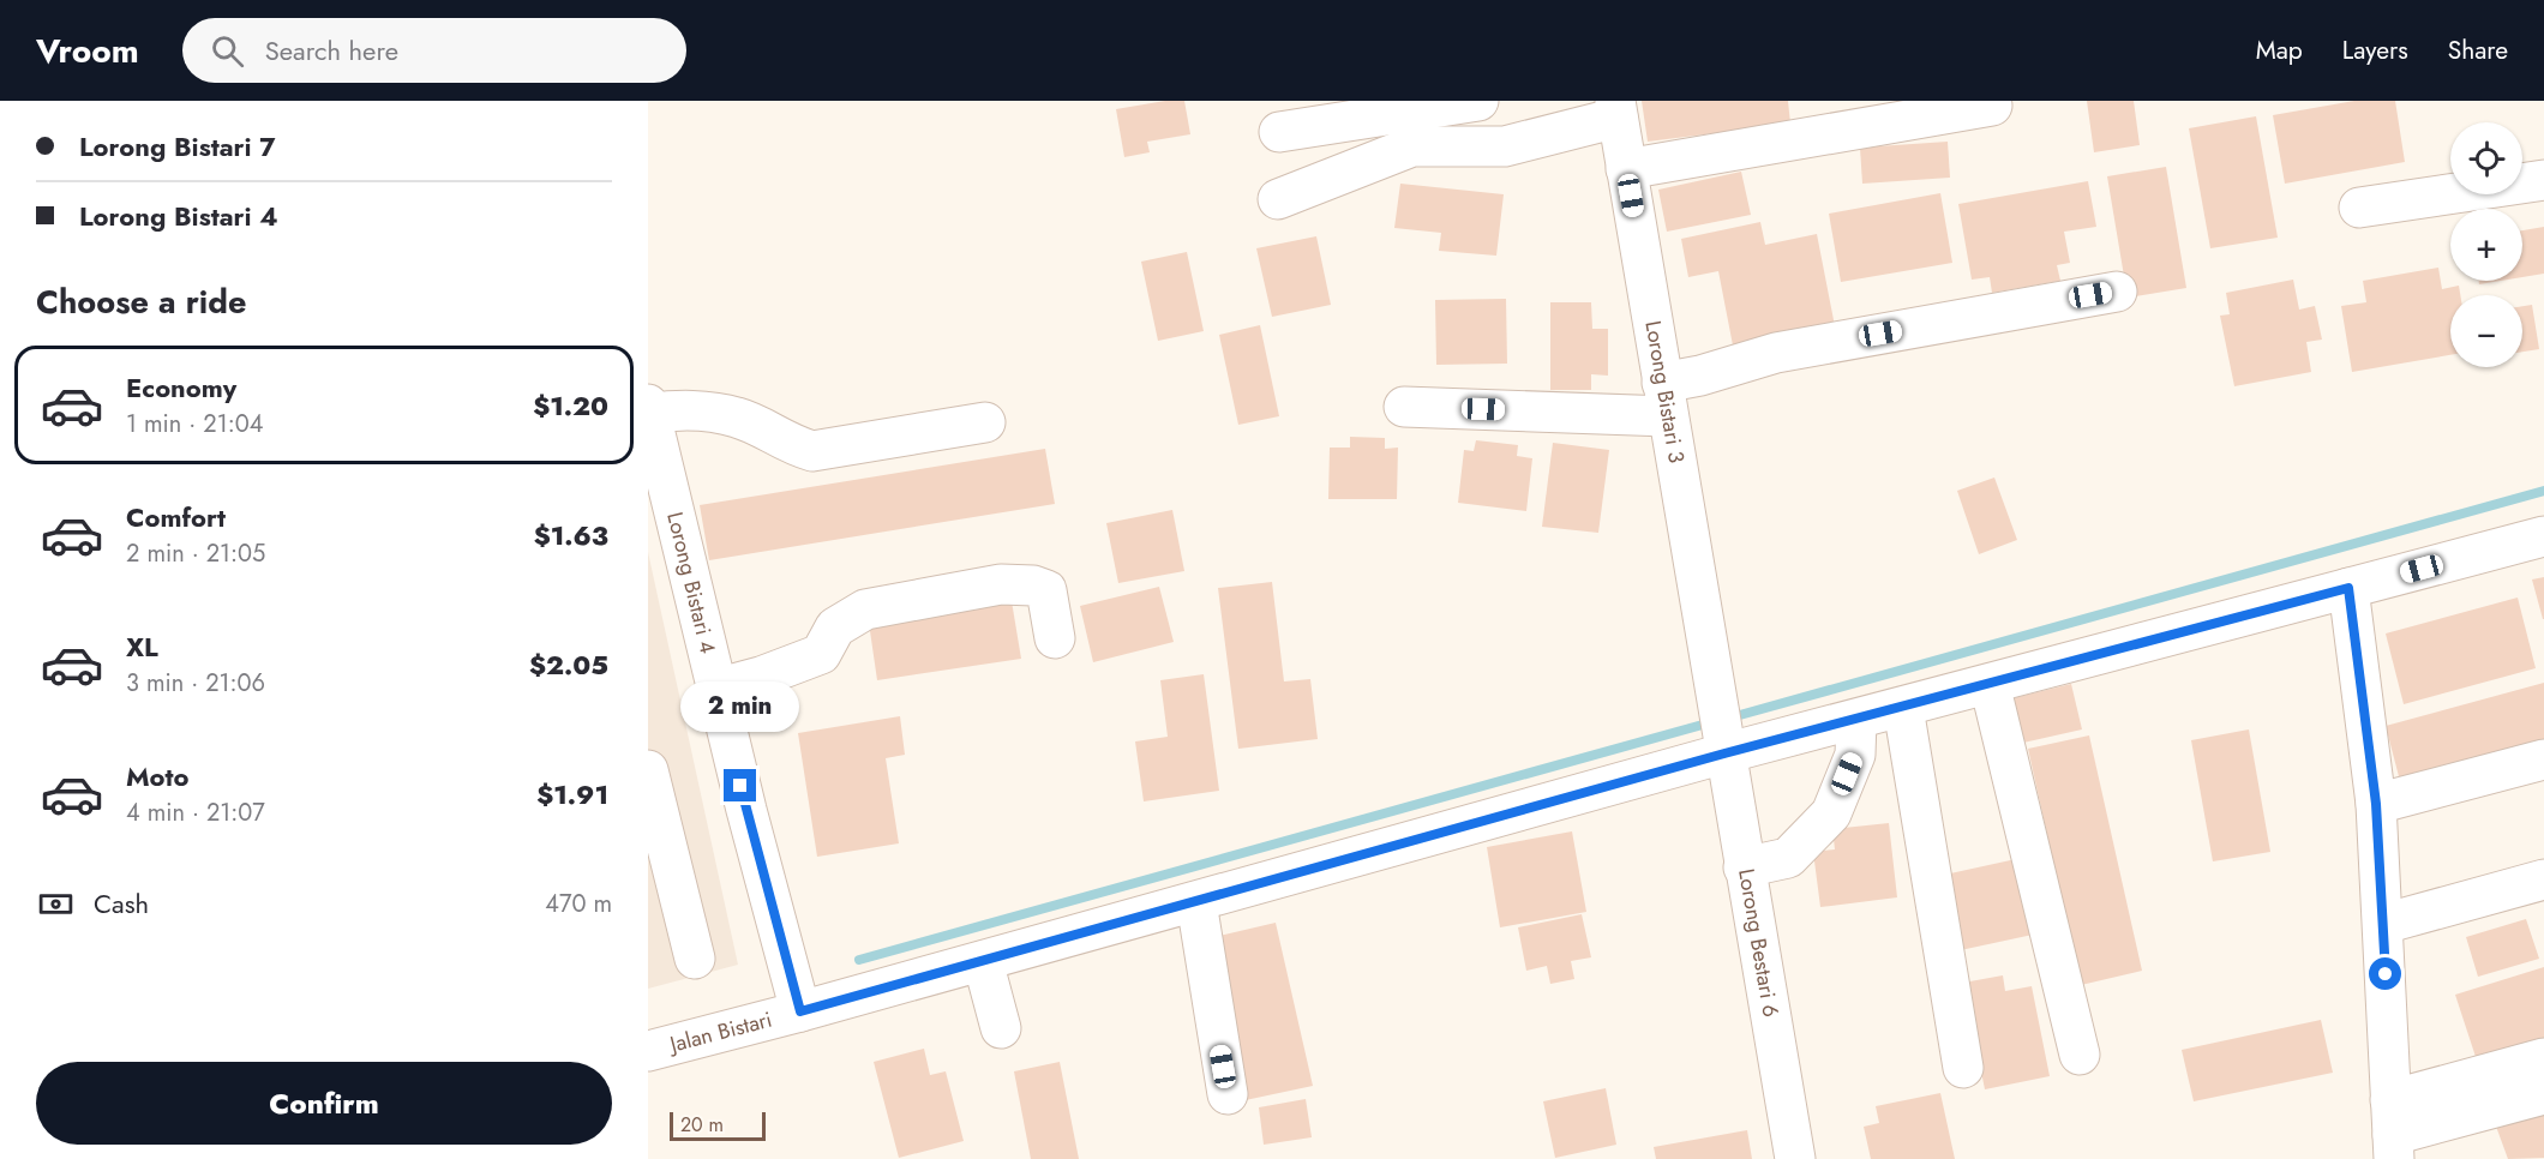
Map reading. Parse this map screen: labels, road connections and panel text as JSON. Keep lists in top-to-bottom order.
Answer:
{
  "streets": {
    "street": [
      "Lorong Bistari 3",
      "Lorong Bistari 4",
      "Lorong Bestari 6",
      "Jalan Bistari"
    ]
  },
  "crossings": [
    ["Lorong Bistari 3", "Lorong Bestari 6"],
    ["Lorong Bistari 3", "Jalan Bistari"],
    ["Lorong Bistari 4", "Jalan Bistari"],
    ["Lorong Bestari 6", "Jalan Bistari"]
  ],
  "scale_bar": "20 m",
  "page": {
    "header": "Vroom",
    "search": "Search here",
    "nav": ["Map", "Layers", "Share"],
    "banner": ["Lorong Bistari 7", "Lorong Bistari 4"],
    "map_buttons": ["+", "−"],
    "heading": "Choose a ride",
    "list": [
      {
        "name": "Economy",
        "note": "1 min · 21:04",
        "value": "$1.20"
      },
      {
        "name": "Comfort",
        "note": "2 min · 21:05",
        "value": "$1.63"
      },
      {
        "name": "XL",
        "note": "3 min · 21:06",
        "value": "$2.05"
      },
      {
        "name": "Moto",
        "note": "4 min · 21:07",
        "value": "$1.91"
      }
    ],
    "bubble": "2 min",
    "pay": ["Cash", "470 m"],
    "buttons": "Confirm",
    "scale": "20 m"
  }
}
